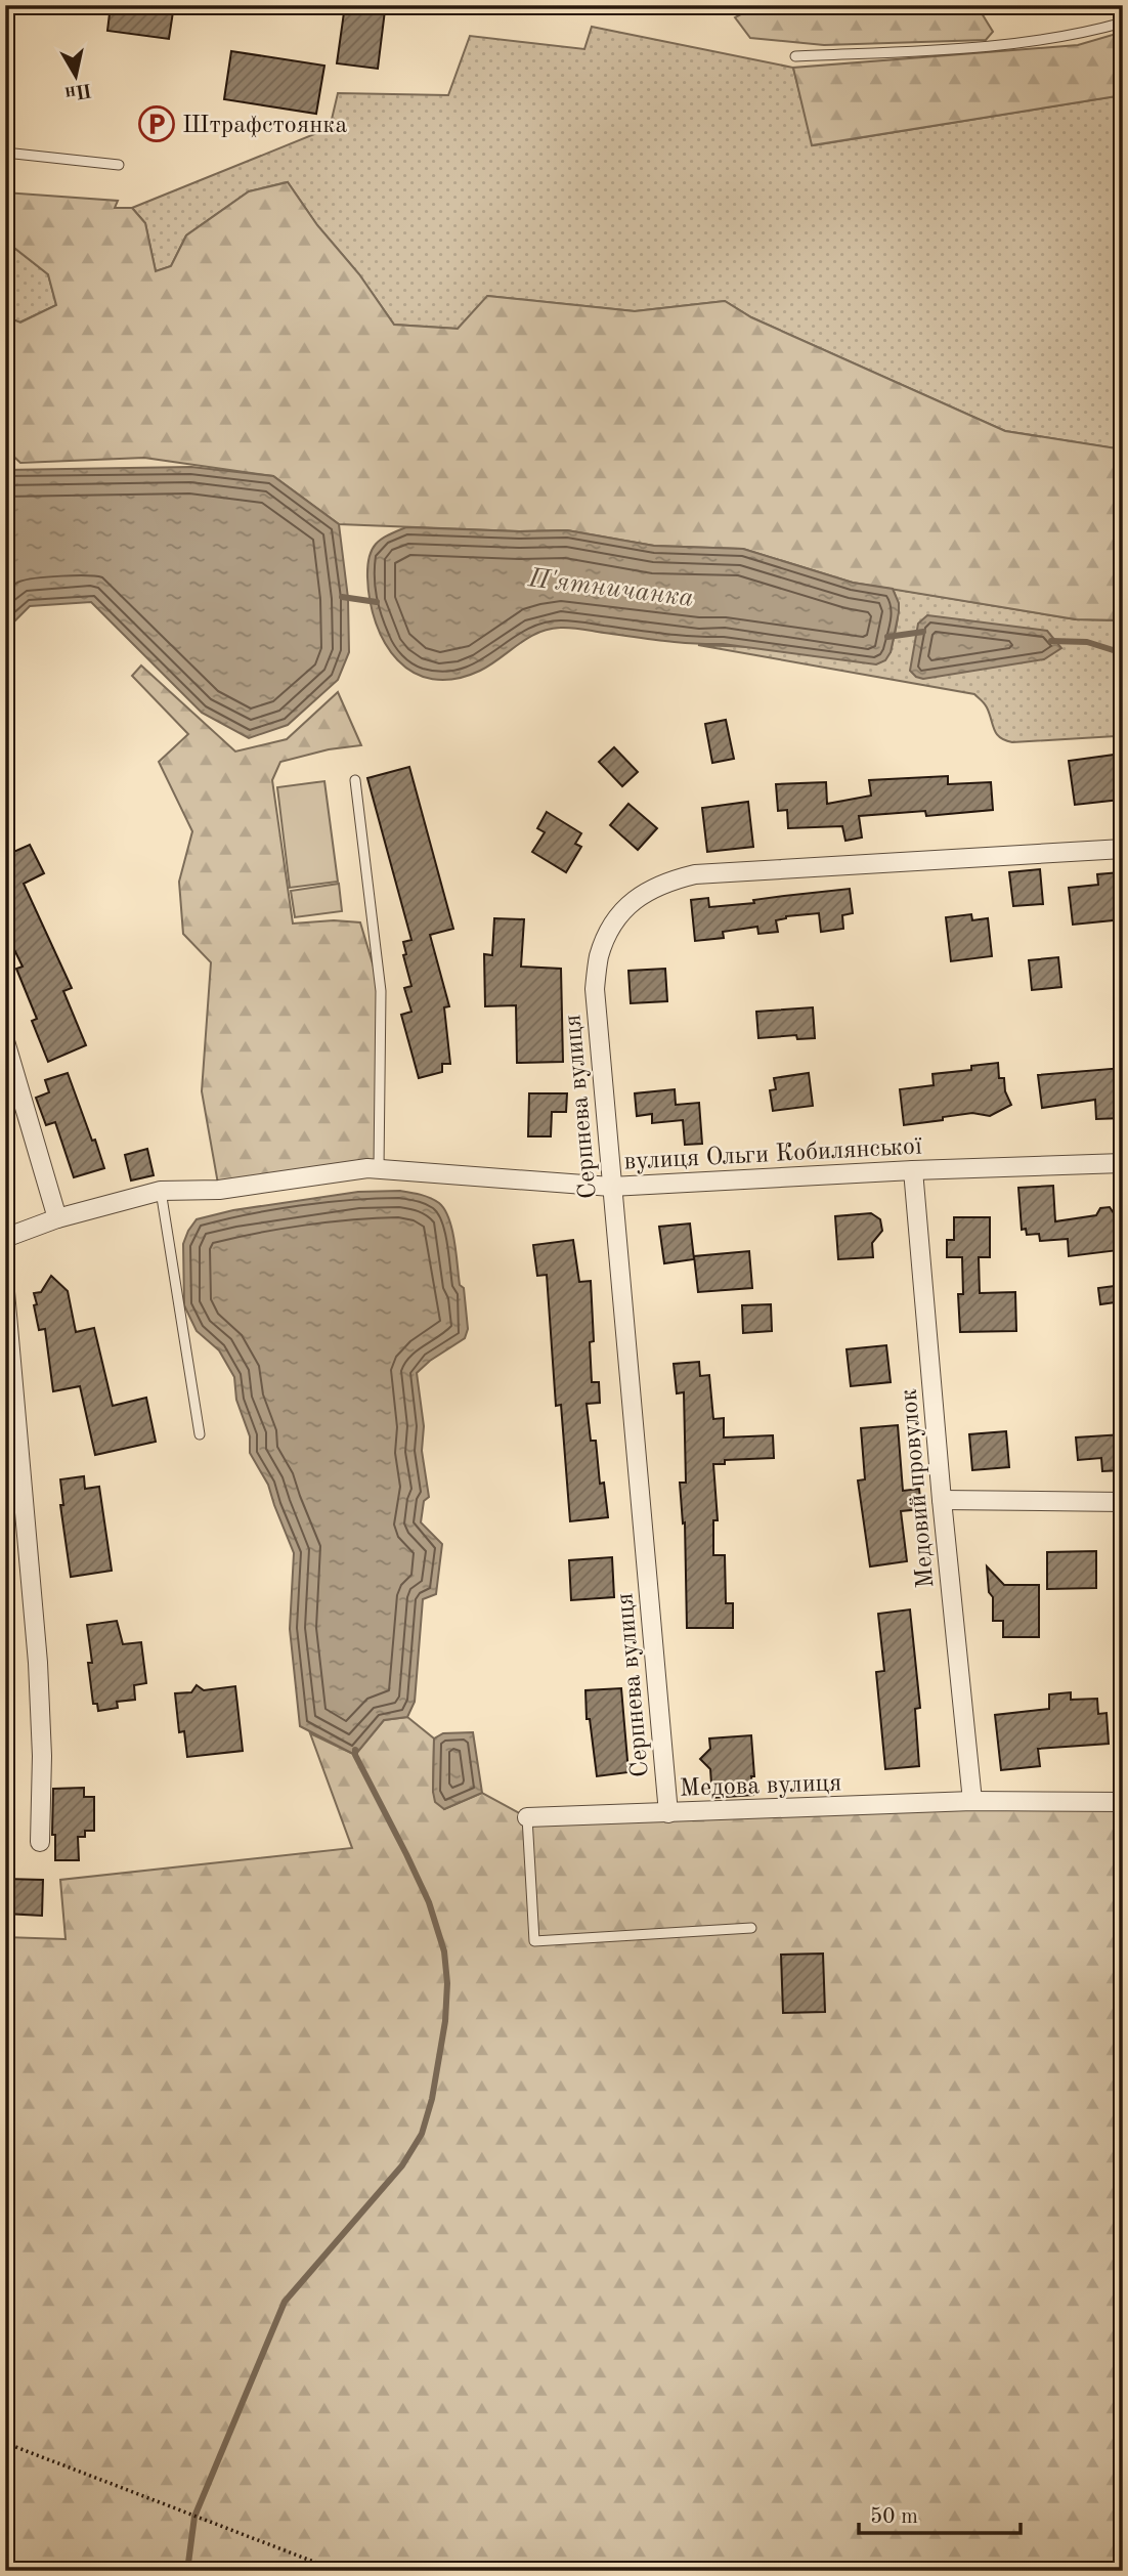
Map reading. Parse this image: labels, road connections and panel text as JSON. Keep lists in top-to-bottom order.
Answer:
{
  "streets": {
    "street": [
      "Серпнева вулиця",
      "вулиця Ольги Кобилянської",
      "Медовий провулок",
      "Медова вулиця"
    ]
  },
  "crossings": [
    ["Серпнева вулиця", "вулиця Ольги Кобилянської"],
    ["Серпнева вулиця", "Медова вулиця"],
    ["вулиця Ольги Кобилянської", "Медовий провулок"],
    ["Медовий провулок", "Медова вулиця"]
  ],
  "water": ["П'ятничанка"],
  "places": {
    "parking": ["Штрафстоянка"]
  },
  "scale_bar": "50 m",
  "north": "bottom"
}
